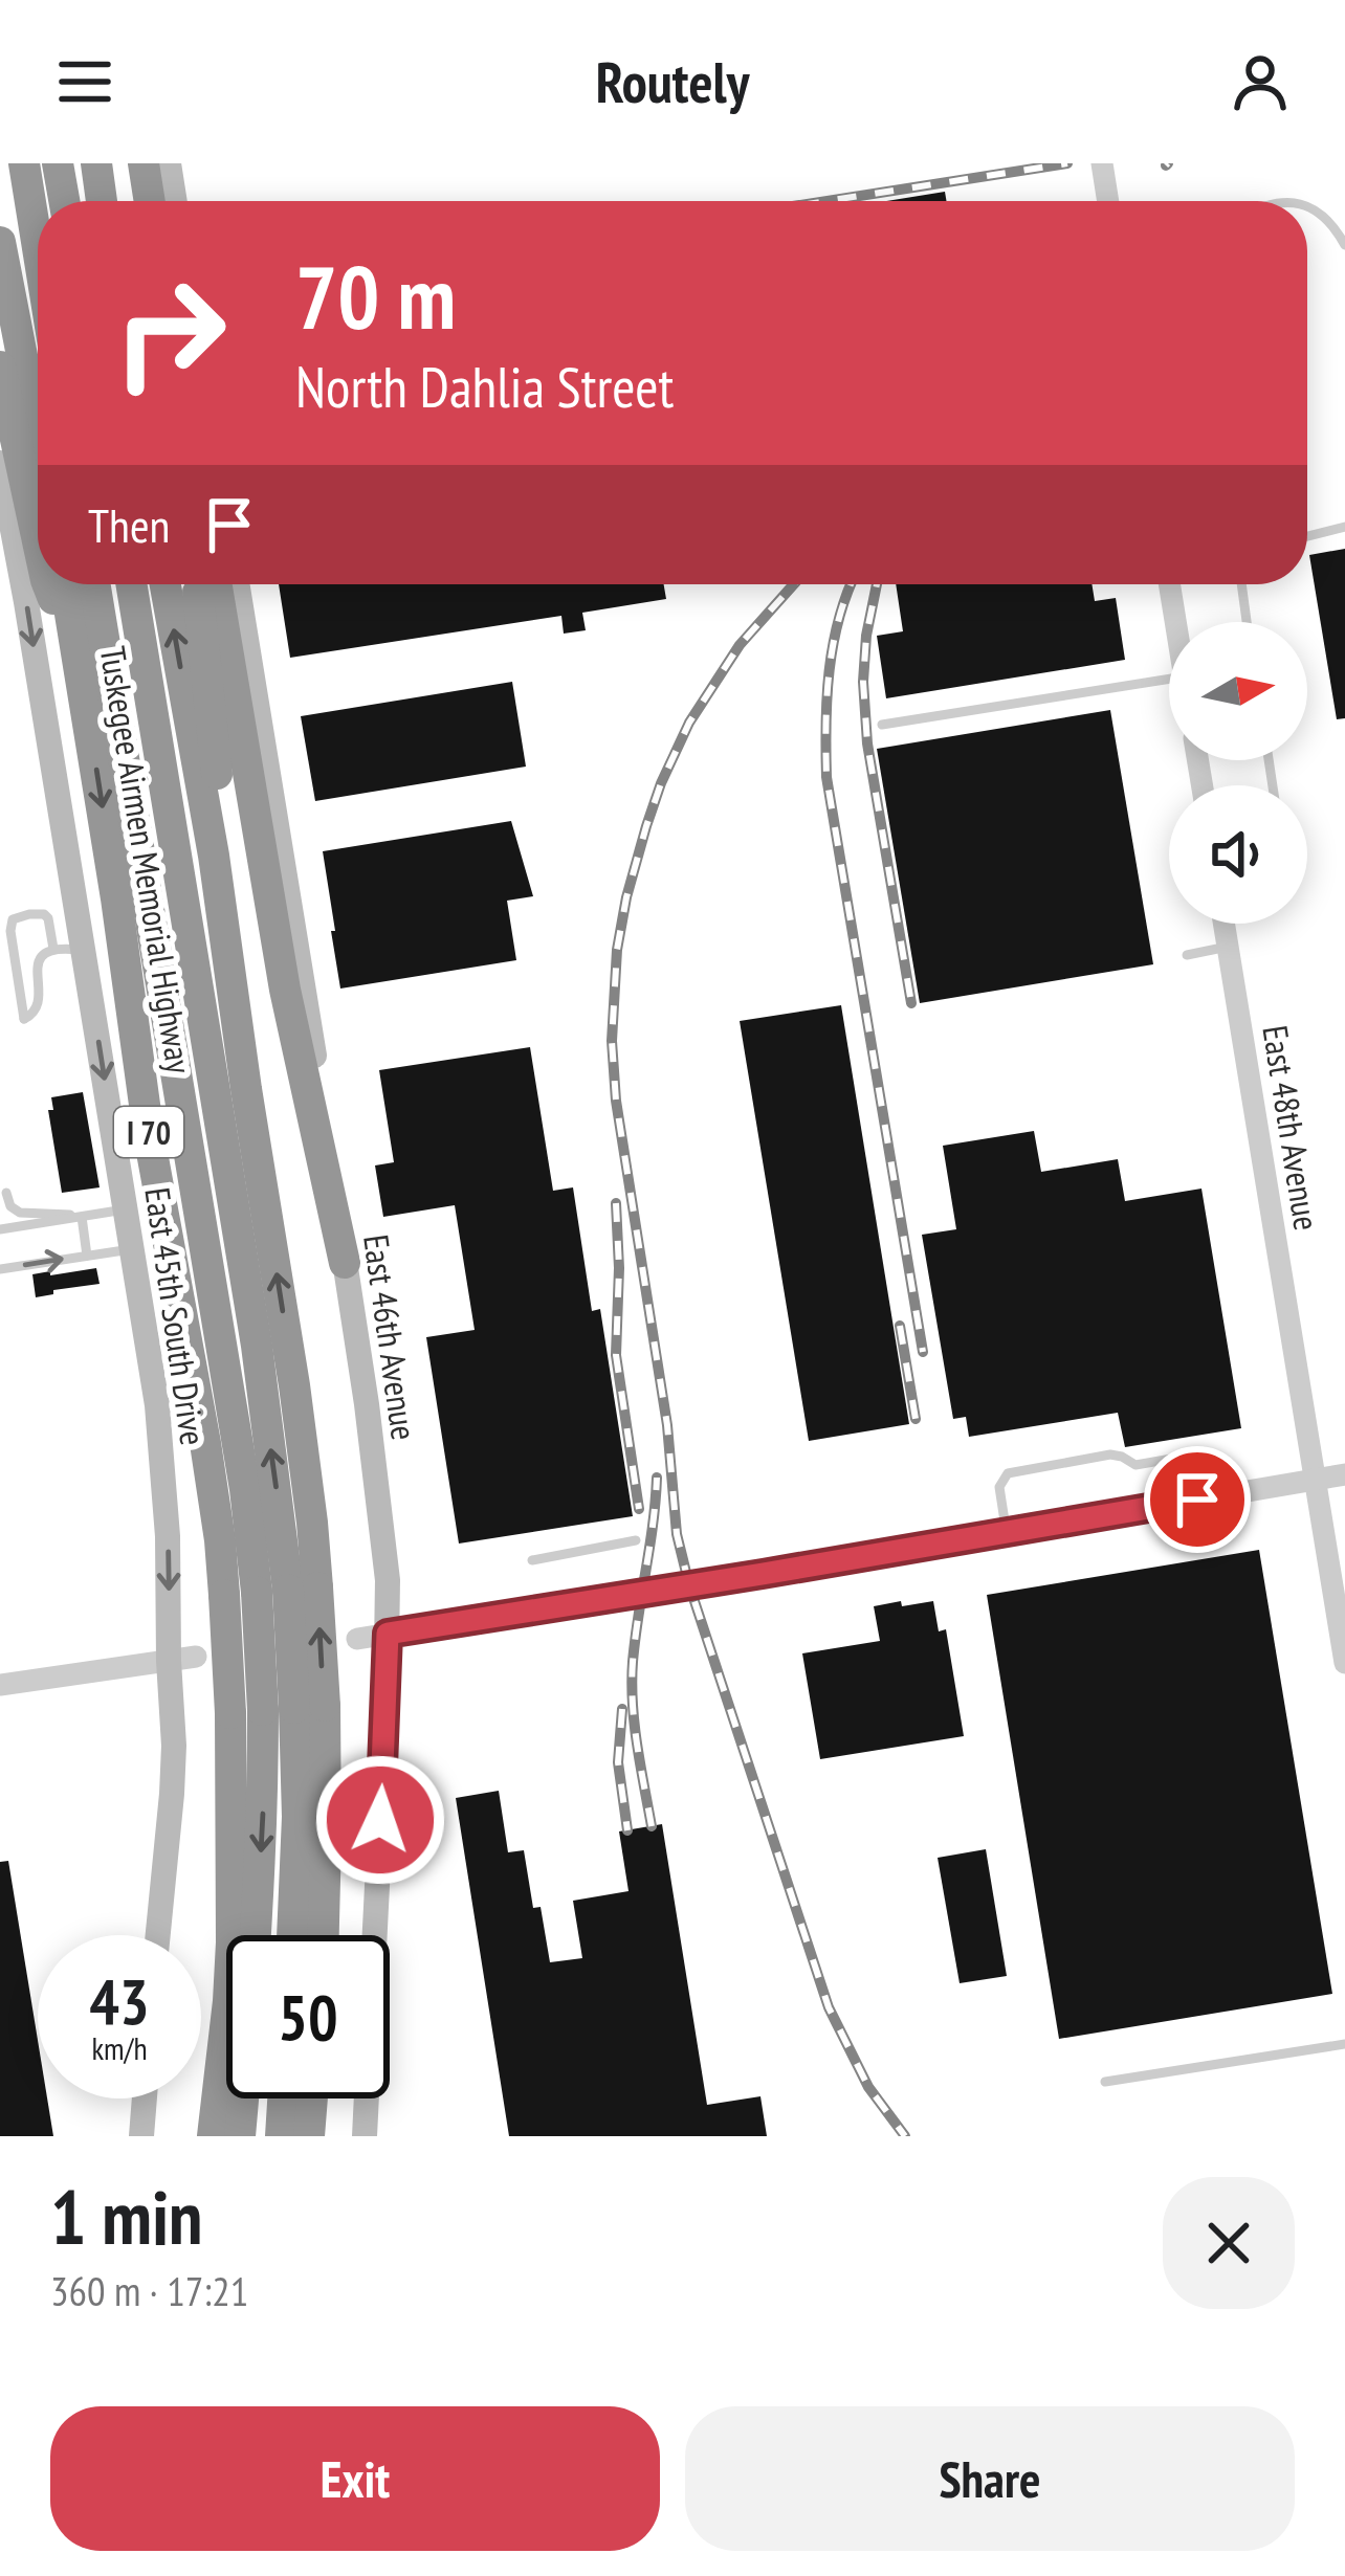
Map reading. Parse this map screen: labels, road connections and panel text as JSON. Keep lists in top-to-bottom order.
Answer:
{
  "streets": {
    "highway": ["Tuskegee Airmen Memorial Highway", "I 70"],
    "main road": ["East 45th South Drive", "East 46th Avenue"],
    "street": ["East 48th Avenue"]
  },
  "one_way": ["East 45th South Drive"],
  "north": "right",
  "page": {
    "header": "Routely",
    "turn": ["70 m", "North Dahlia Street"],
    "then": "Then",
    "speed": "43 km/h",
    "limit": "50",
    "heading": ["1 min", "360 m · 17:21"],
    "buttons": ["Exit", "Share"]
  }
}
